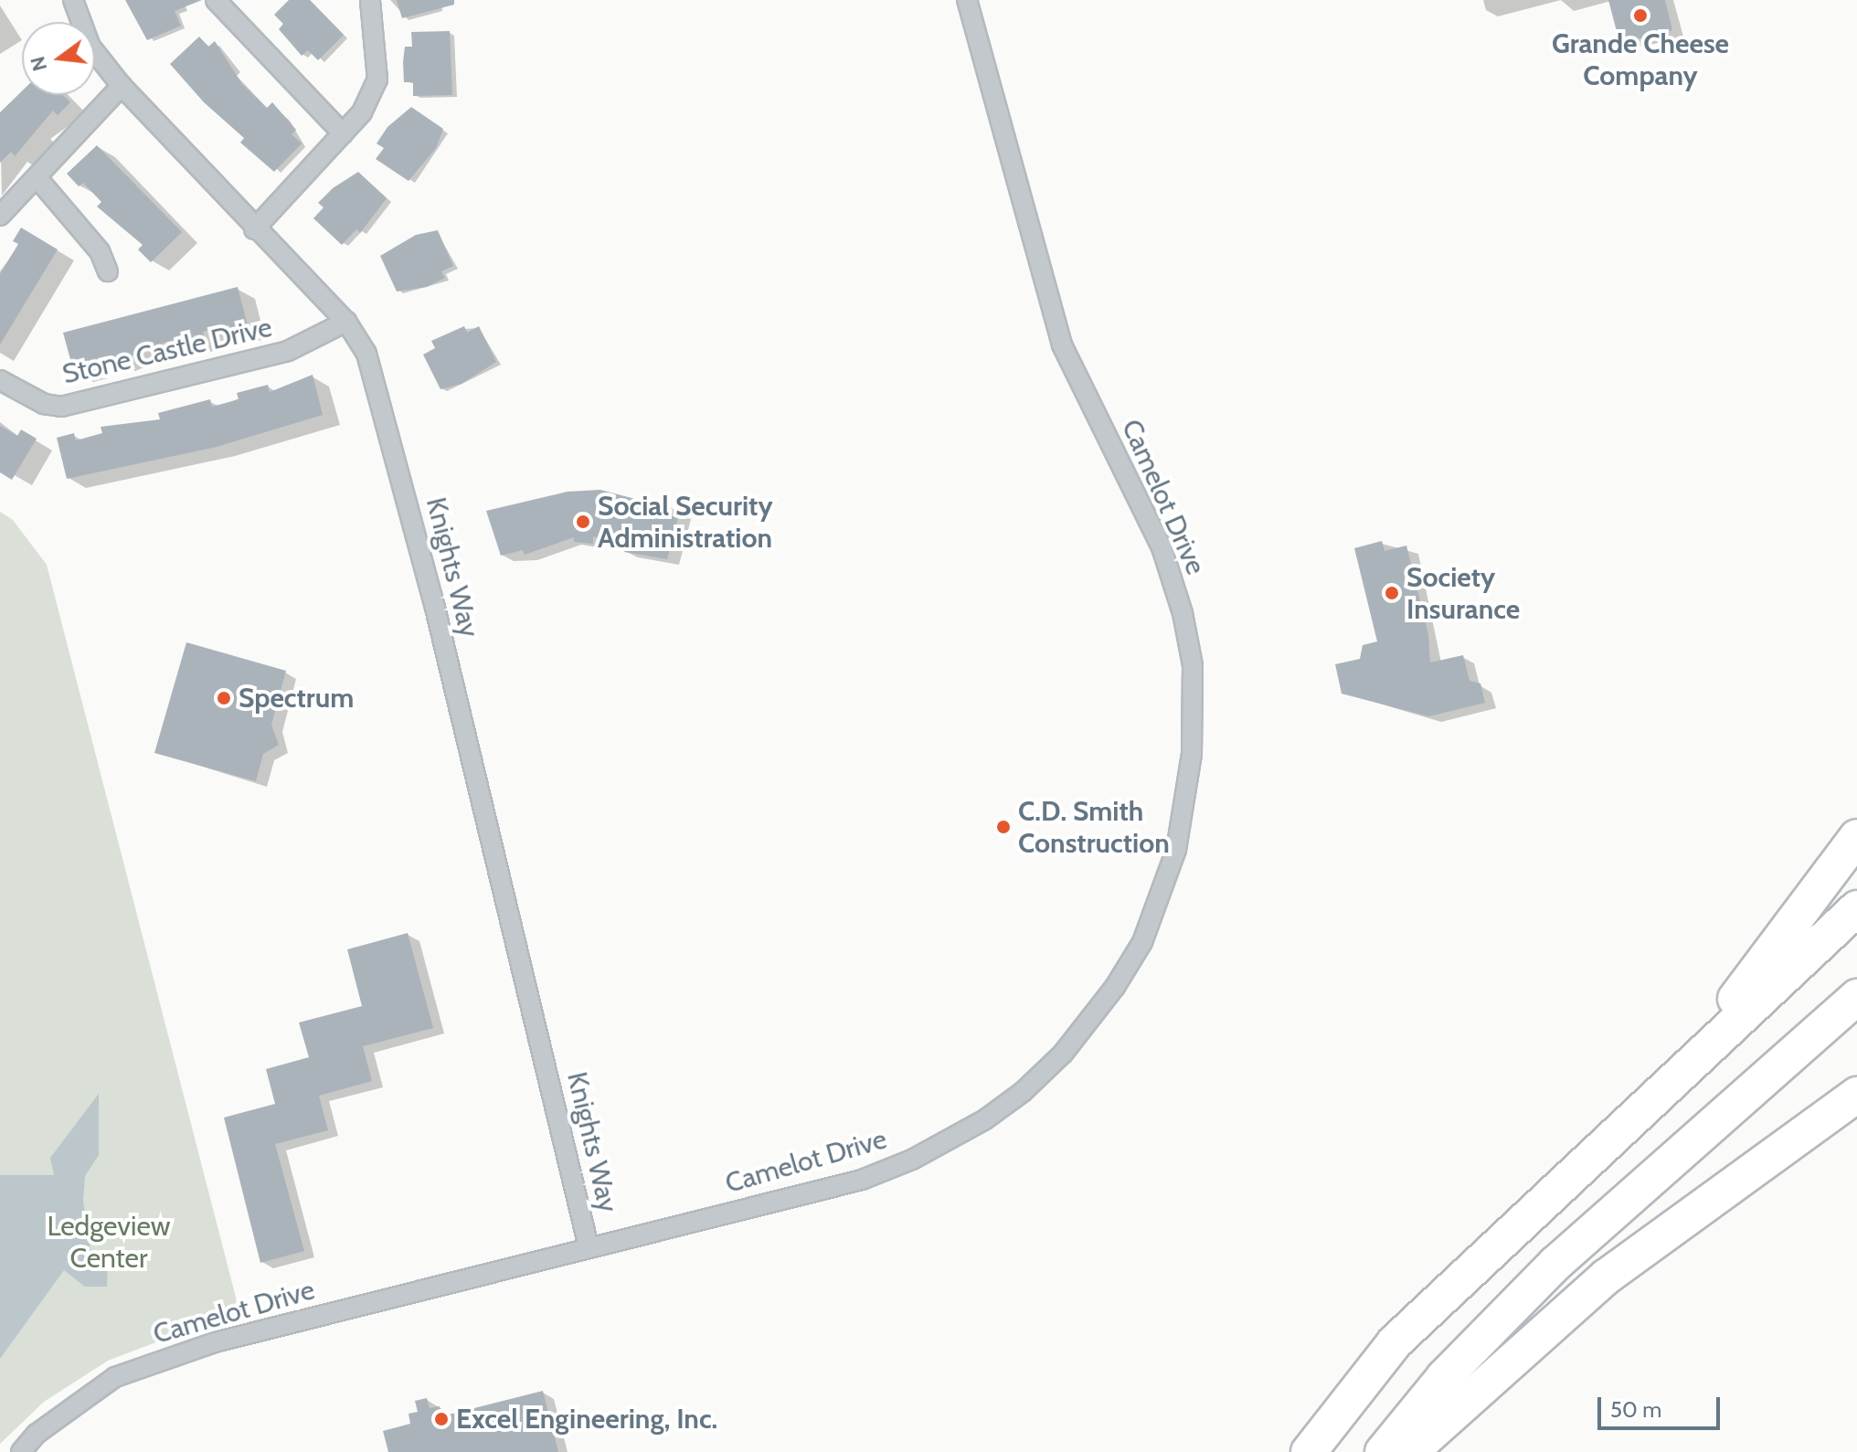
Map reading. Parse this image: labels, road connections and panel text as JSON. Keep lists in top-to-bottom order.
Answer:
{
  "streets": {
    "street": ["Stone Castle Drive", "Camelot Drive", "Knights Way"]
  },
  "crossings": [
    ["Stone Castle Drive", "Knights Way"],
    ["Camelot Drive", "Knights Way"]
  ],
  "parks": ["Ledgeview Center"],
  "places": [
    "Grande Cheese Company",
    "Social Security Administration",
    "Society Insurance",
    "Spectrum",
    "C.D. Smith Construction",
    "Excel Engineering, Inc."
  ],
  "scale_bar": "50 m",
  "north": "left"
}
